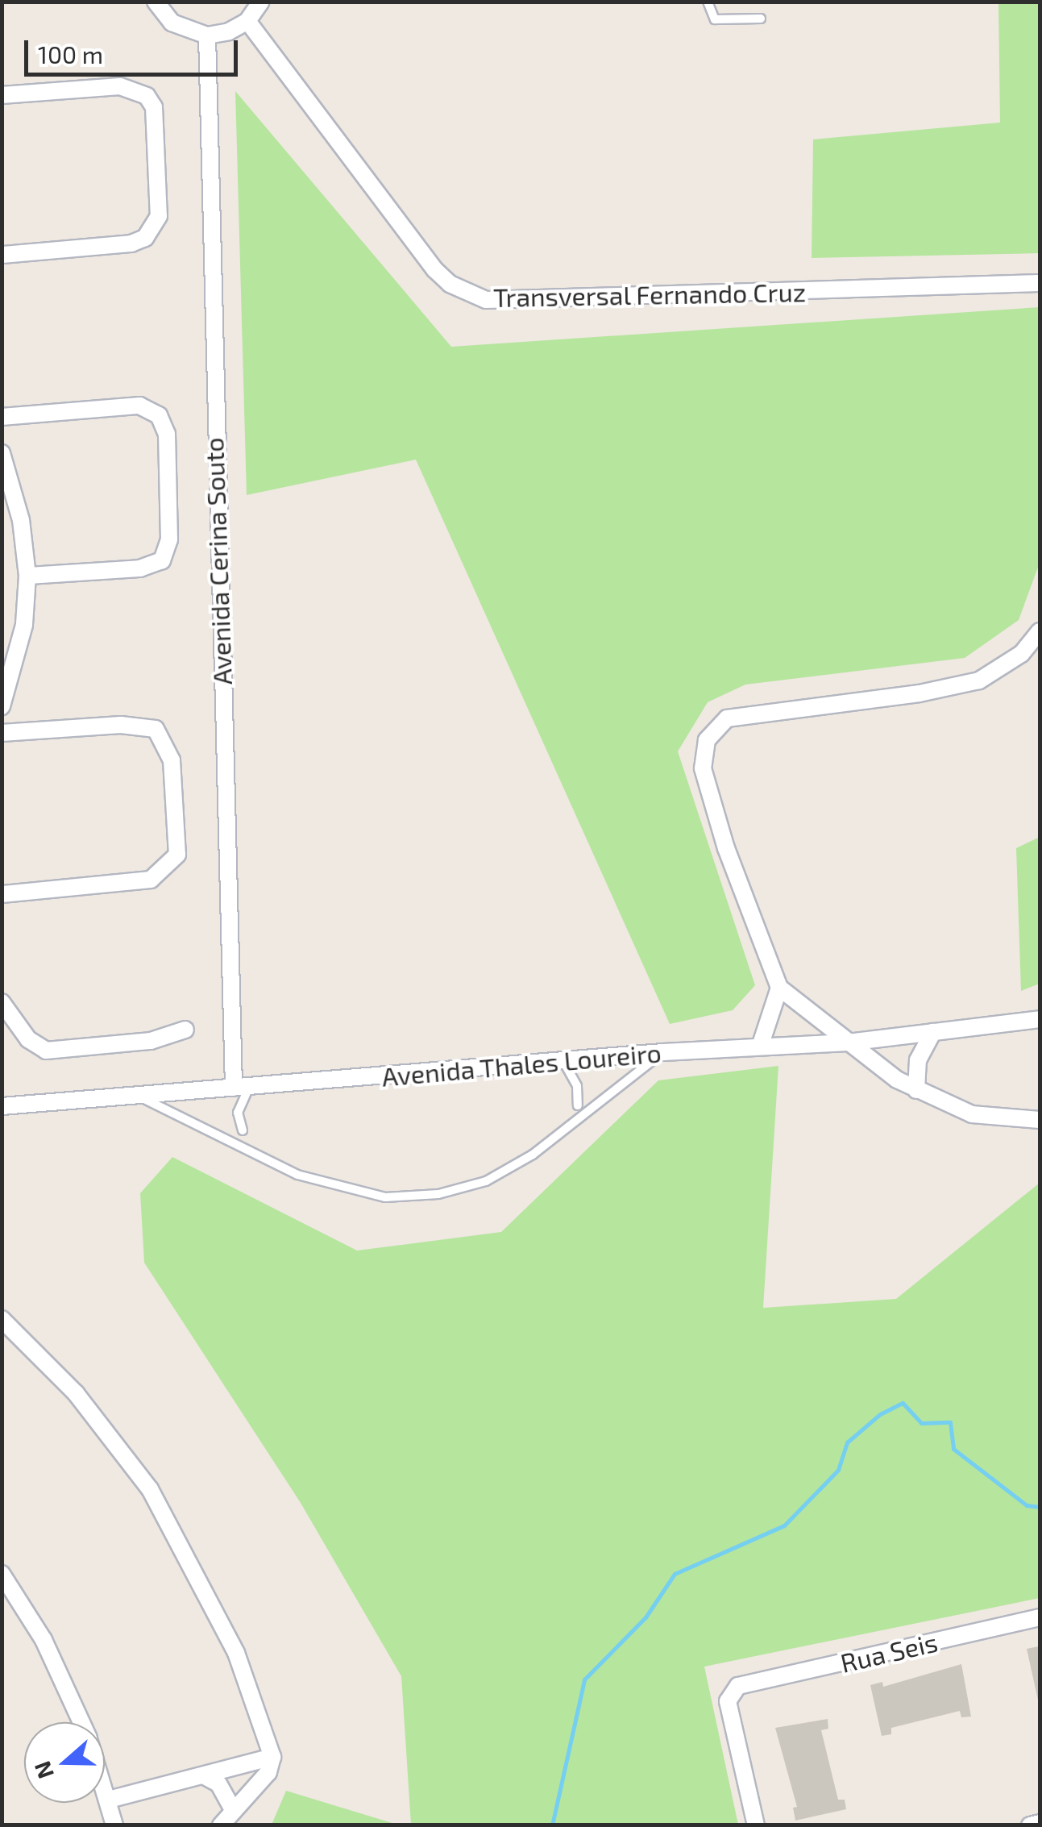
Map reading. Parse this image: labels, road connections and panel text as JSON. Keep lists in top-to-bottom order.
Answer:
{
  "streets": {
    "street": [
      "Transversal Fernando Cruz",
      "Avenida Cerina Souto",
      "Avenida Thales Loureiro",
      "Rua Seis"
    ]
  },
  "crossings": [
    ["Avenida Cerina Souto", "Avenida Thales Loureiro"]
  ],
  "scale_bar": "100 m",
  "north": "left"
}
